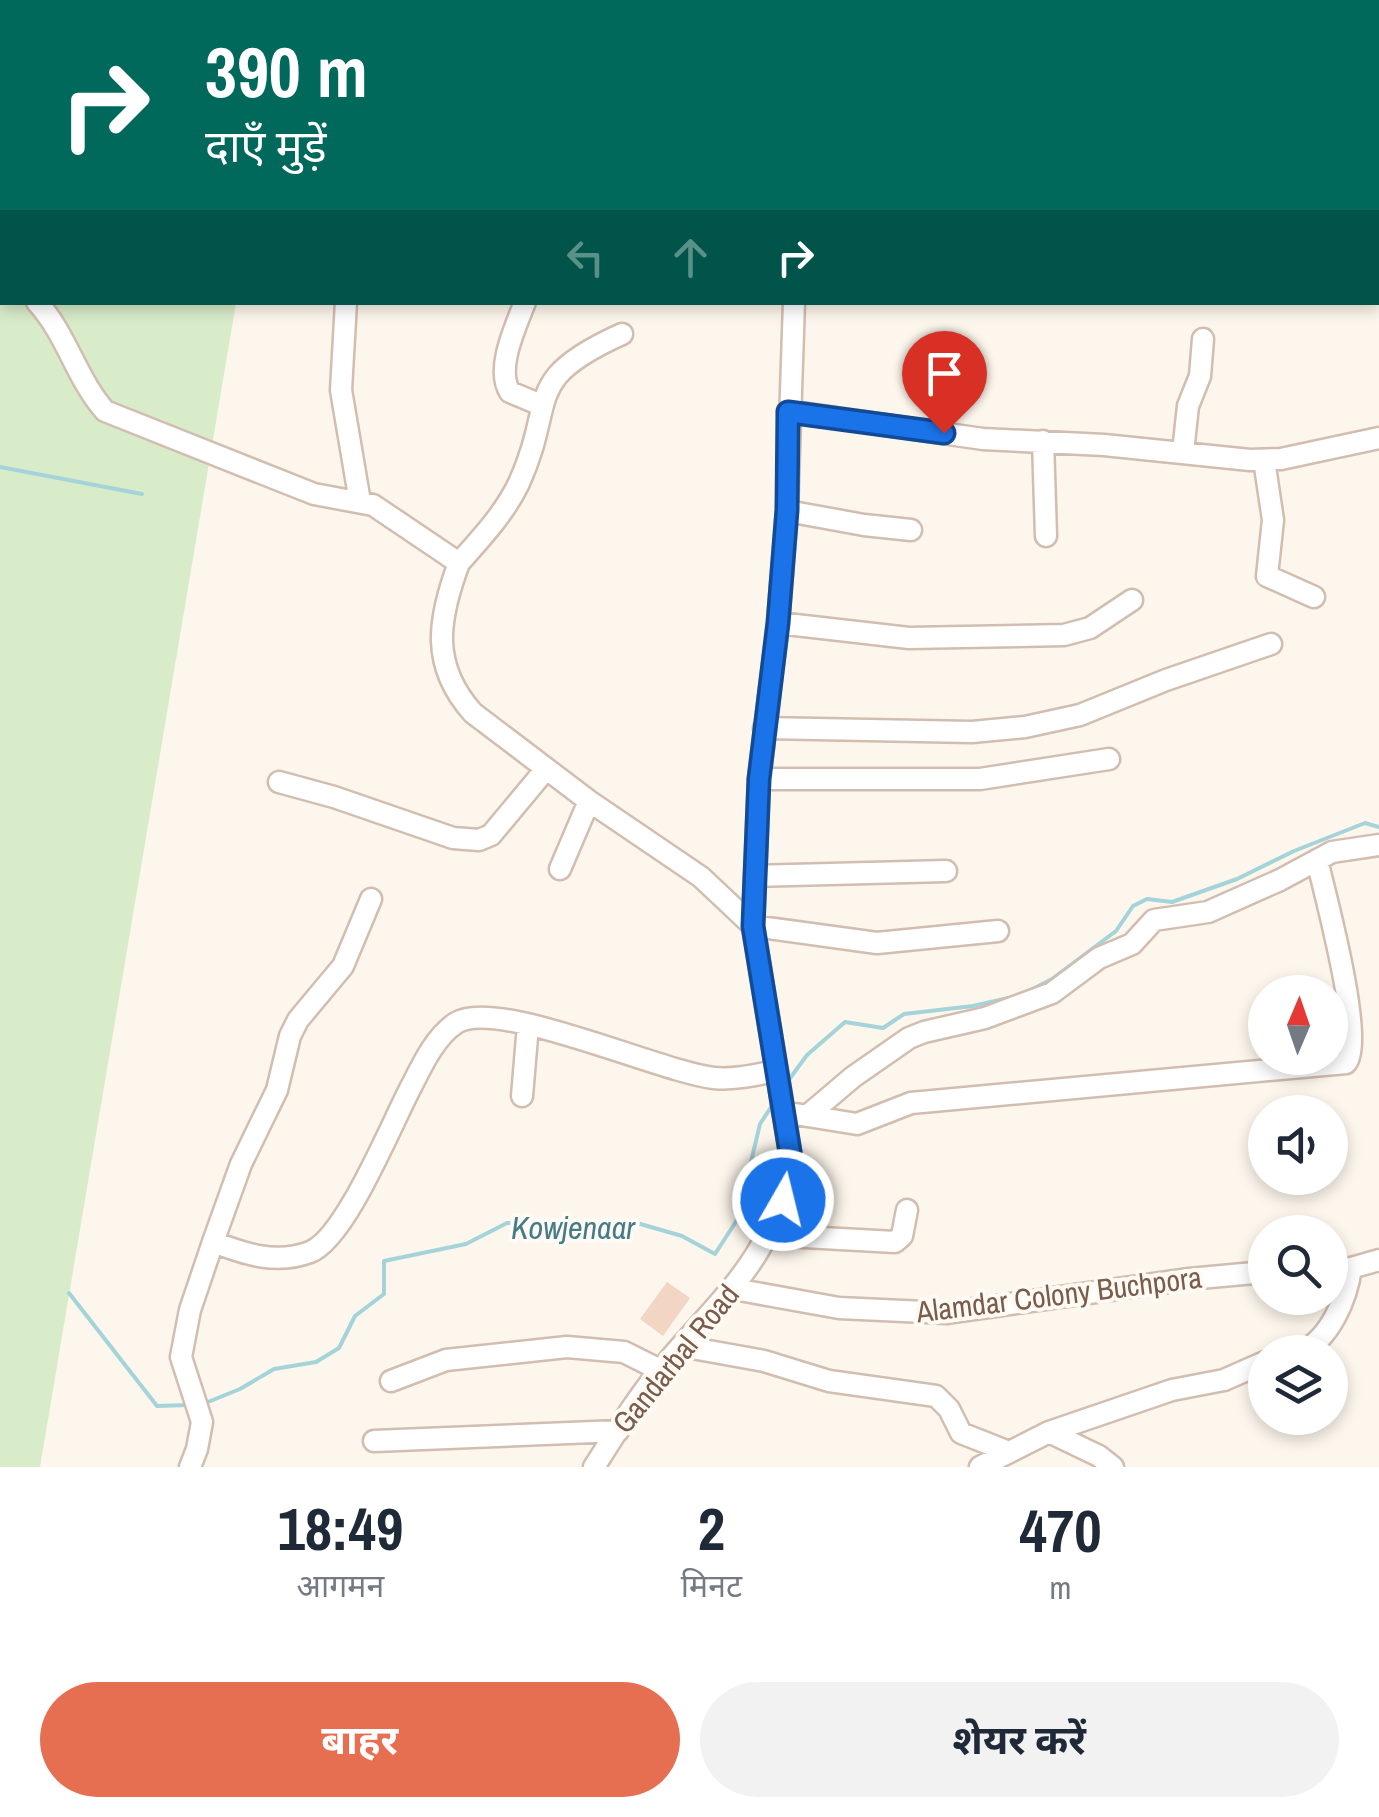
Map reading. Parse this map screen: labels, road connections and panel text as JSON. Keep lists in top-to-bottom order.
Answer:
{
  "streets": {
    "street": ["Alamdar Colony Buchpora", "Gandarbal Road"]
  },
  "crossings": [
    ["Alamdar Colony Buchpora", "Gandarbal Road"]
  ],
  "water": ["Kowjenaar"],
  "north": "top",
  "page": {
    "turn": ["390 m", "दाएँ मुड़ें"],
    "eta": [
      "18:49",
      "आगमन",
      "2",
      "मिनट",
      "470",
      "m"
    ],
    "buttons": ["बाहर", "शेयर करें"]
  }
}
